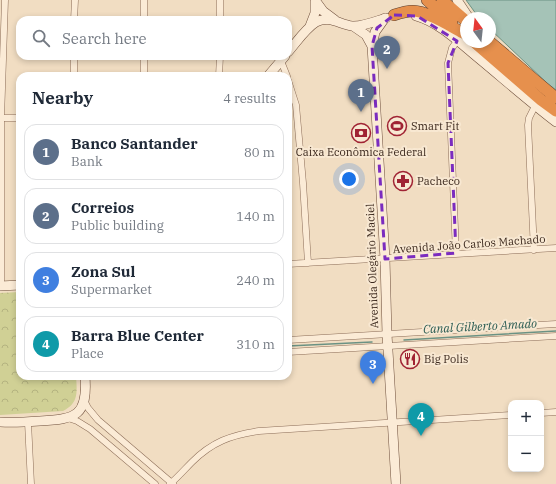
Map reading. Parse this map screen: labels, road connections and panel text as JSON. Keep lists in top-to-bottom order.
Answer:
{
  "streets": {
    "main road": ["Avenida Olegário Maciel"],
    "street": ["Avenida João Carlos Machado"]
  },
  "crossings": [
    ["Avenida João Carlos Machado", "Avenida Olegário Maciel"]
  ],
  "water": ["Canal Gilberto Amado"],
  "places": {
    "sports": ["Smart Fit"],
    "bank": ["Caixa Econômica Federal"],
    "pharmacy": ["Pacheco"],
    "restaurant": ["Big Polis"]
  },
  "north": "top",
  "page": {
    "search": "Search here",
    "pins": [
      "2",
      "1",
      "3",
      "4"
    ],
    "heading": ["Nearby", "4 results"],
    "list": [
      {
        "mark": "1",
        "name": "Banco Santander",
        "note": "Bank",
        "value": "80 m"
      },
      {
        "mark": "2",
        "name": "Correios",
        "note": "Public building",
        "value": "140 m"
      },
      {
        "mark": "3",
        "name": "Zona Sul",
        "note": "Supermarket",
        "value": "240 m"
      },
      {
        "mark": "4",
        "name": "Barra Blue Center",
        "note": "Place",
        "value": "310 m"
      }
    ],
    "map_buttons": ["+", "−"]
  }
}
